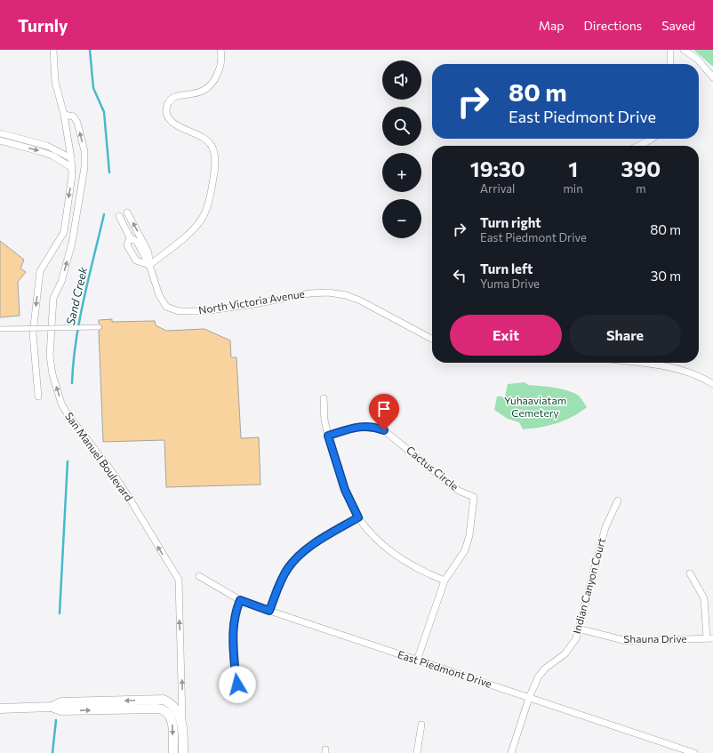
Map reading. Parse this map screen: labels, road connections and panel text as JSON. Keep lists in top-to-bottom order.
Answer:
{
  "streets": {
    "street": [
      "North Victoria Avenue",
      "San Manuel Boulevard",
      "Cactus Circle",
      "Indian Canyon Court",
      "Shauna Drive",
      "East Piedmont Drive"
    ]
  },
  "crossings": [
    ["Cactus Circle", "East Piedmont Drive"],
    ["Indian Canyon Court", "Shauna Drive"],
    ["Indian Canyon Court", "East Piedmont Drive"]
  ],
  "water": ["Sand Creek"],
  "parks": ["Yuhaaviatam Cemetery"],
  "page": {
    "header": "Turnly",
    "nav": ["Map", "Directions", "Saved"],
    "map_buttons": ["+", "−"],
    "turn": ["80 m", "East Piedmont Drive"],
    "eta": [
      "19:30",
      "Arrival",
      "1",
      "min",
      "390",
      "m"
    ],
    "list": [
      {
        "name": "Turn right",
        "note": "East Piedmont Drive",
        "value": "80 m"
      },
      {
        "name": "Turn left",
        "note": "Yuma Drive",
        "value": "30 m"
      }
    ],
    "buttons": ["Exit", "Share"]
  }
}
